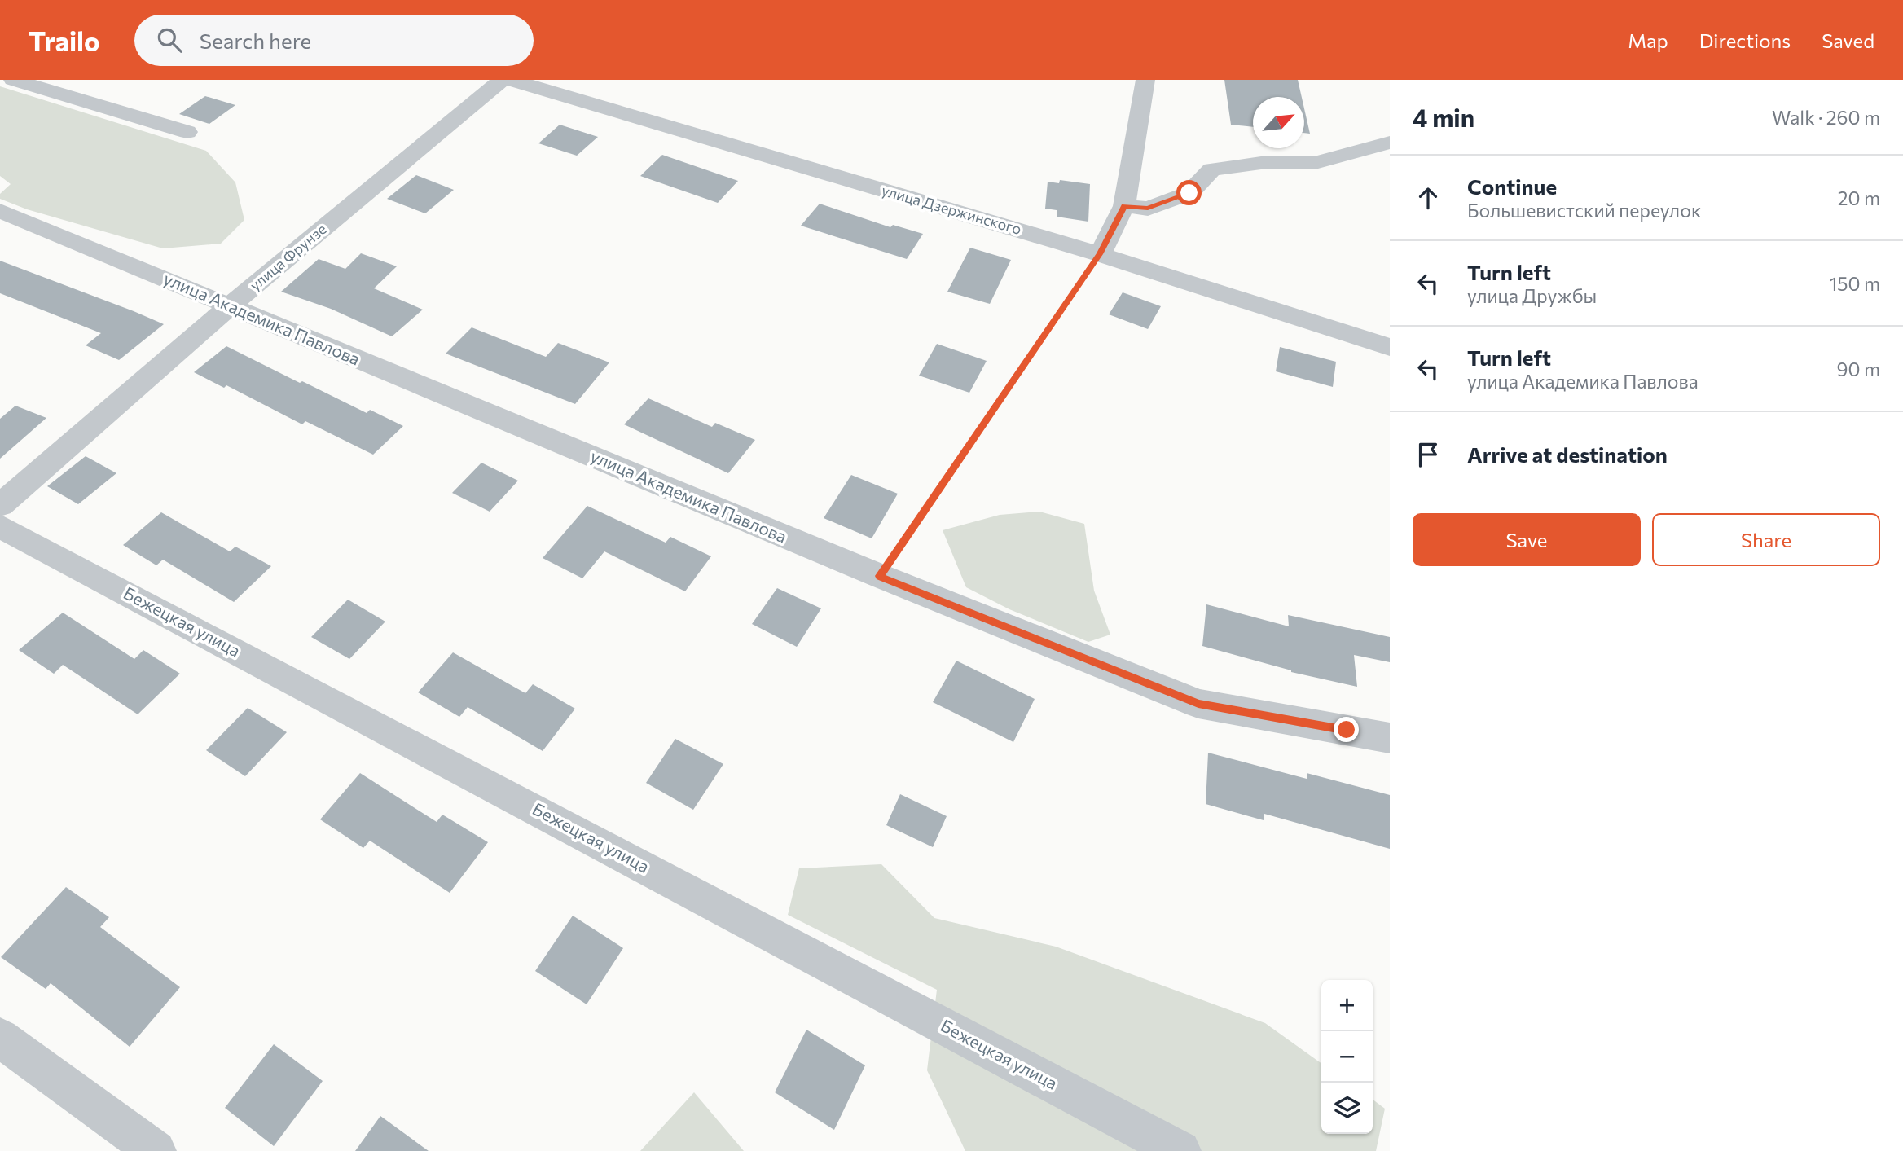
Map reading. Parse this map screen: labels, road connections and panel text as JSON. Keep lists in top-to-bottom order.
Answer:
{
  "streets": {
    "street": [
      "улица Дзержинского",
      "улица Фрунзе",
      "улица Академика Павлова",
      "Бежецкая улица"
    ]
  },
  "crossings": [
    ["улица Фрунзе", "улица Академика Павлова"]
  ],
  "north": "top right",
  "page": {
    "header": "Trailo",
    "search": "Search here",
    "nav": ["Map", "Directions", "Saved"],
    "heading": ["4 min", "Walk · 260 m"],
    "list": [
      ["Continue", "Большевистский переулок", "20 m"],
      ["Turn left", "улица Дружбы", "150 m"],
      ["Turn left", "улица Академика Павлова", "90 m"],
      "Arrive at destination"
    ],
    "buttons": ["Save", "Share"],
    "map_buttons": ["+", "−"]
  }
}
